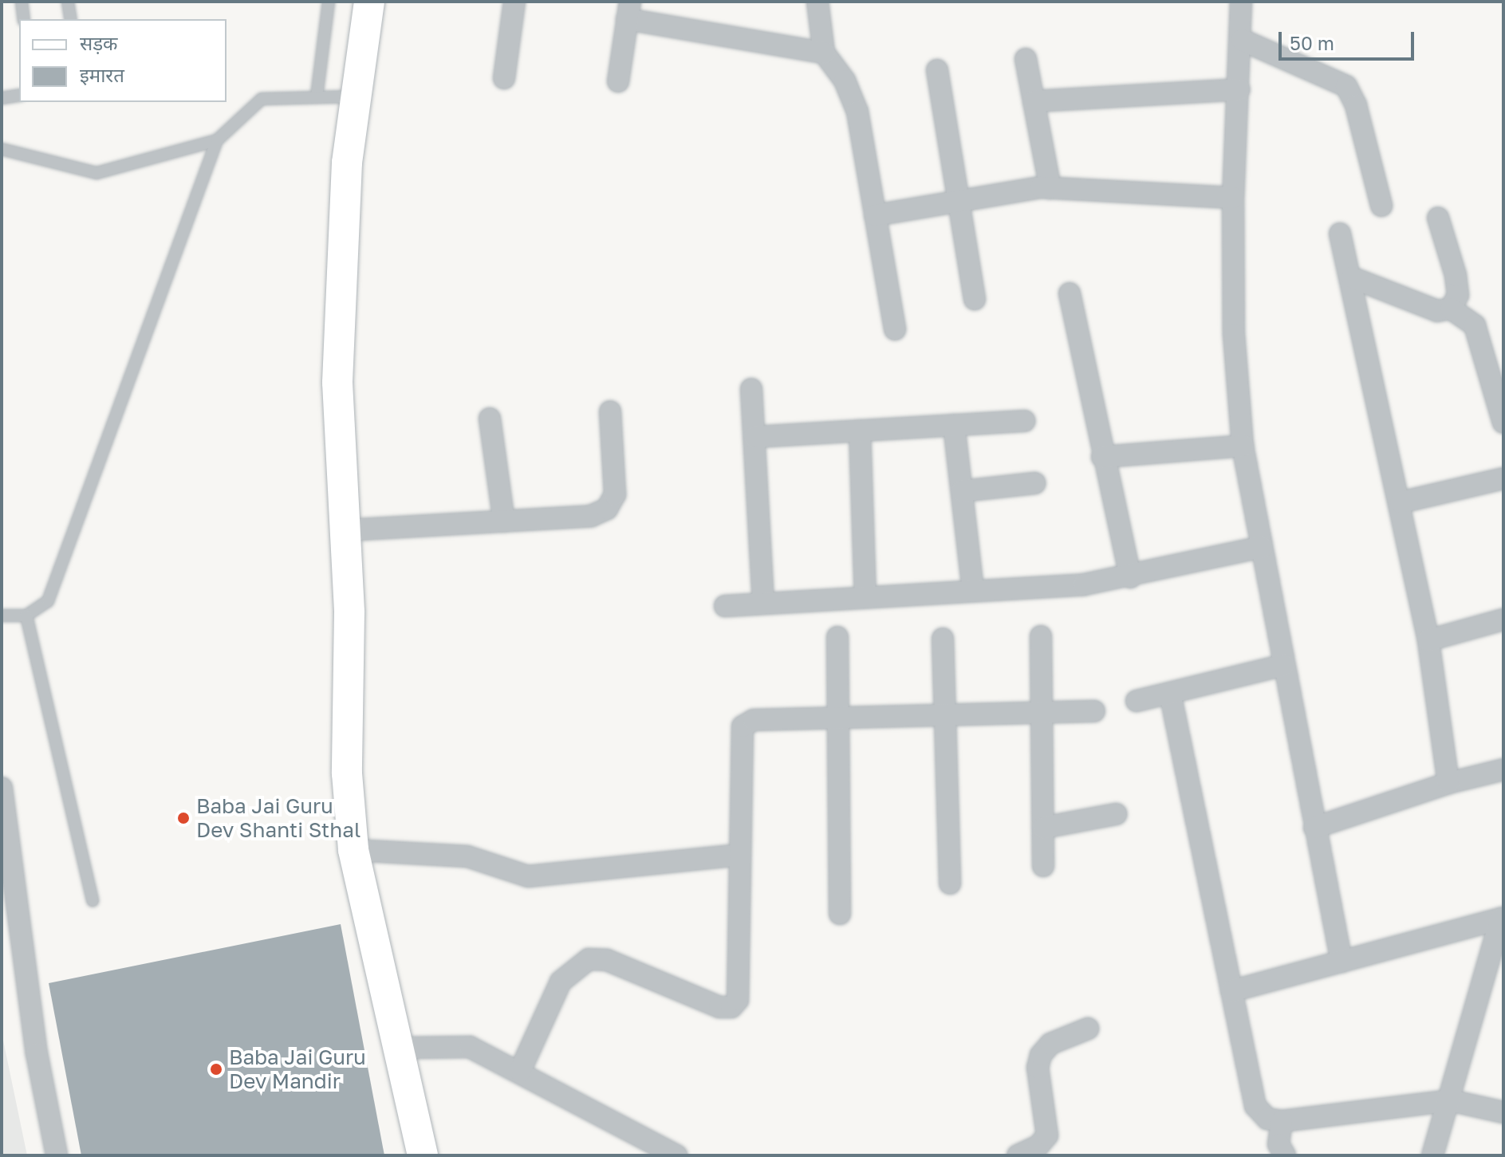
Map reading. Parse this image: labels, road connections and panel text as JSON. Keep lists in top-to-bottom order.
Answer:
{
  "places": ["Baba Jai Guru Dev Shanti Sthal", "Baba Jai Guru Dev Mandir"],
  "legend": ["सड़क", "इमारत"],
  "scale_bar": "50 m"
}
